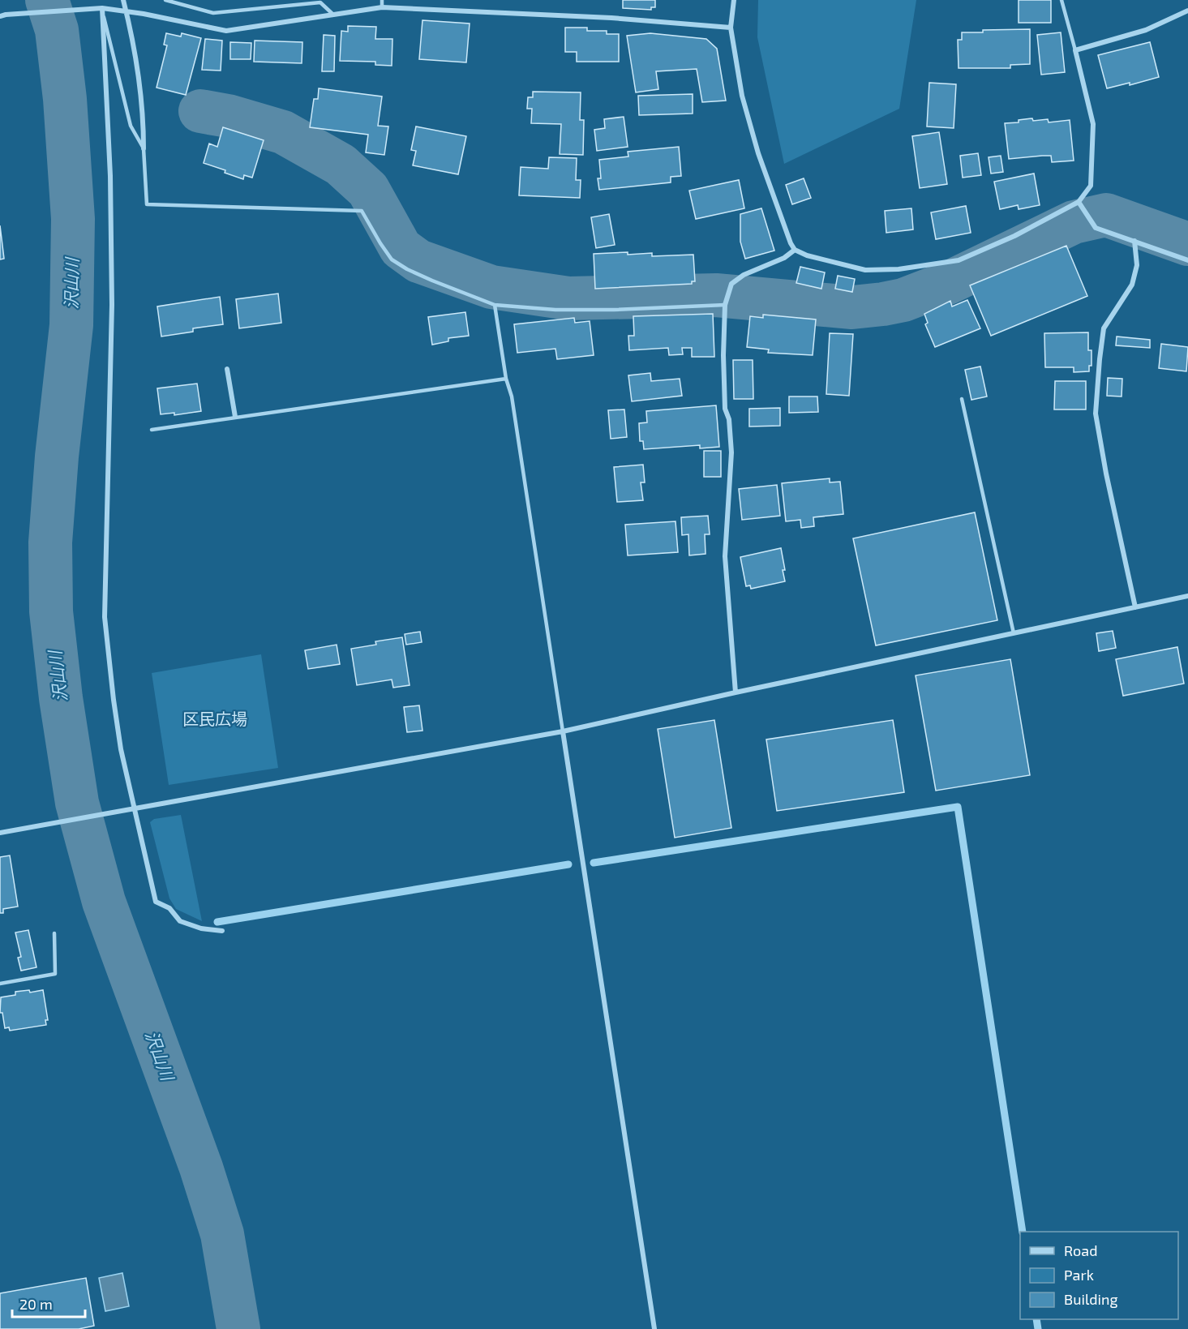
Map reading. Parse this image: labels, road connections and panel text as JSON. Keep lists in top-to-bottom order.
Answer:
{
  "water": ["沢山川"],
  "parks": ["区民広場"],
  "legend": ["Road", "Park", "Building"],
  "scale_bar": "20 m"
}
